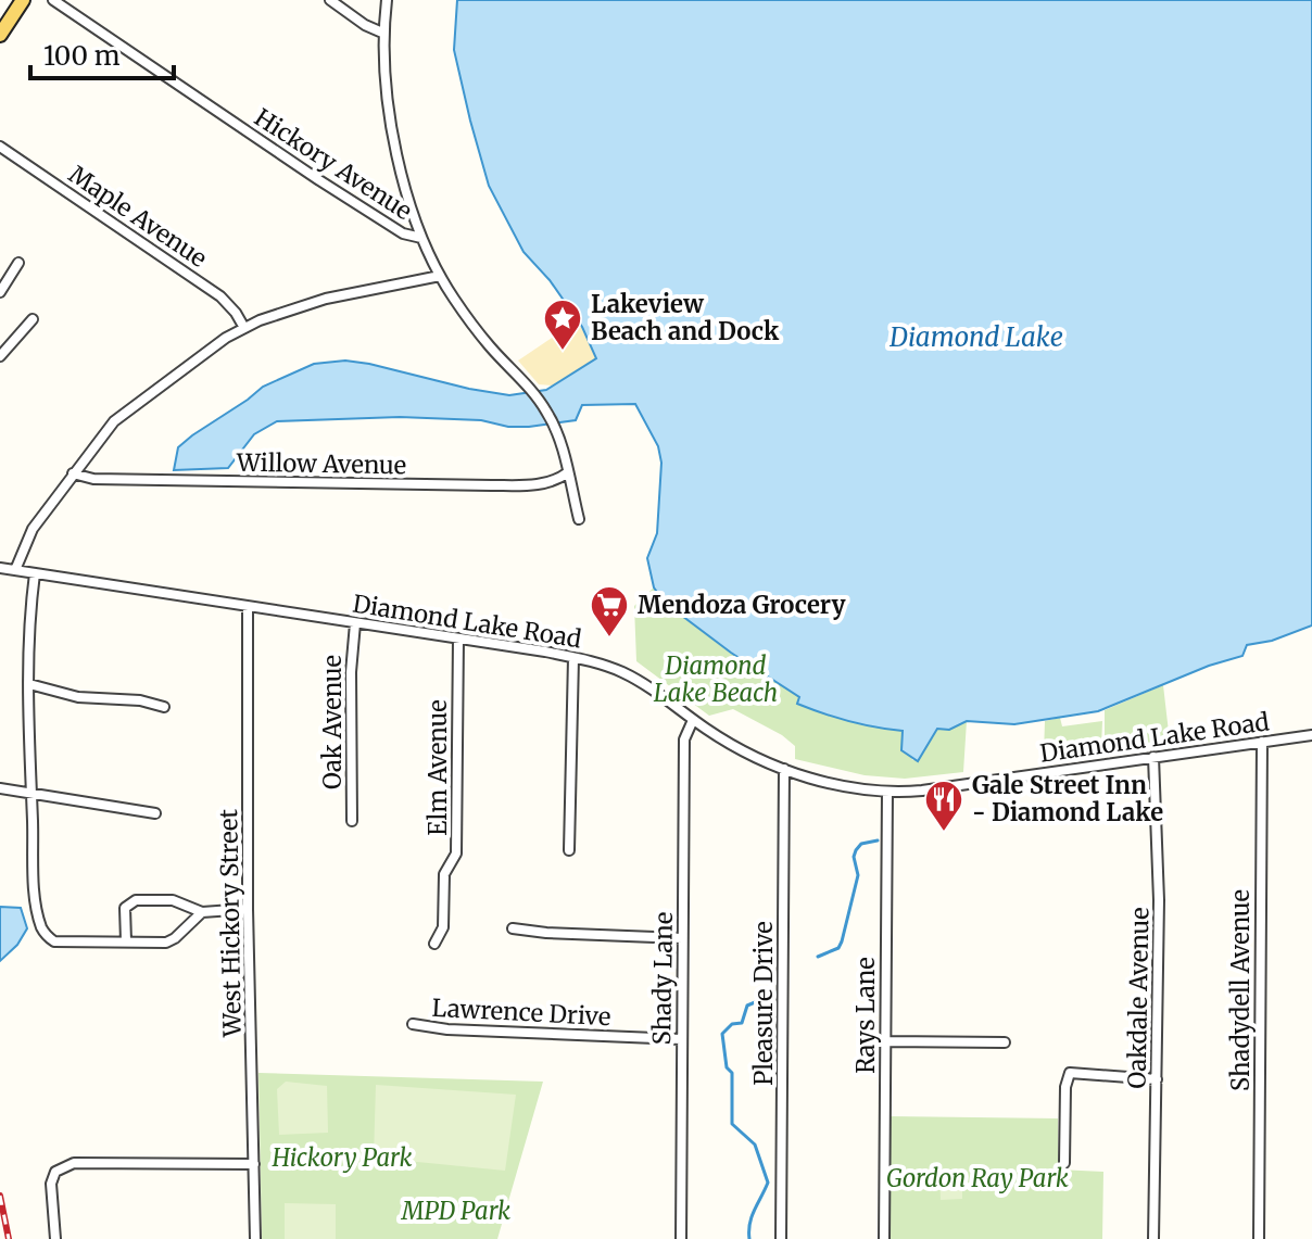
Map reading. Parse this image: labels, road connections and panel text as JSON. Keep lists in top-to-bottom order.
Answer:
{
  "streets": {
    "street": [
      "Hickory Avenue",
      "Maple Avenue",
      "Willow Avenue",
      "Diamond Lake Road",
      "Oak Avenue",
      "Elm Avenue",
      "West Hickory Street",
      "Shady Lane",
      "Shadydell Avenue",
      "Oakdale Avenue",
      "Pleasure Drive",
      "Lawrence Drive",
      "Rays Lane"
    ]
  },
  "crossings": [
    ["Diamond Lake Road", "Oak Avenue"],
    ["Diamond Lake Road", "Elm Avenue"],
    ["Diamond Lake Road", "West Hickory Street"],
    ["Diamond Lake Road", "Shady Lane"],
    ["Diamond Lake Road", "Shadydell Avenue"],
    ["Diamond Lake Road", "Oakdale Avenue"],
    ["Diamond Lake Road", "Pleasure Drive"],
    ["Diamond Lake Road", "Rays Lane"],
    ["Shady Lane", "Lawrence Drive"]
  ],
  "water": ["Diamond Lake"],
  "parks": [
    "Diamond Lake Beach",
    "Hickory Park",
    "Gordon Ray Park",
    "MPD Park"
  ],
  "places": {
    "place": ["Lakeview Beach and Dock"],
    "supermarket": ["Mendoza Grocery"],
    "restaurant": ["Gale Street Inn - Diamond Lake"]
  },
  "scale_bar": "100 m"
}
